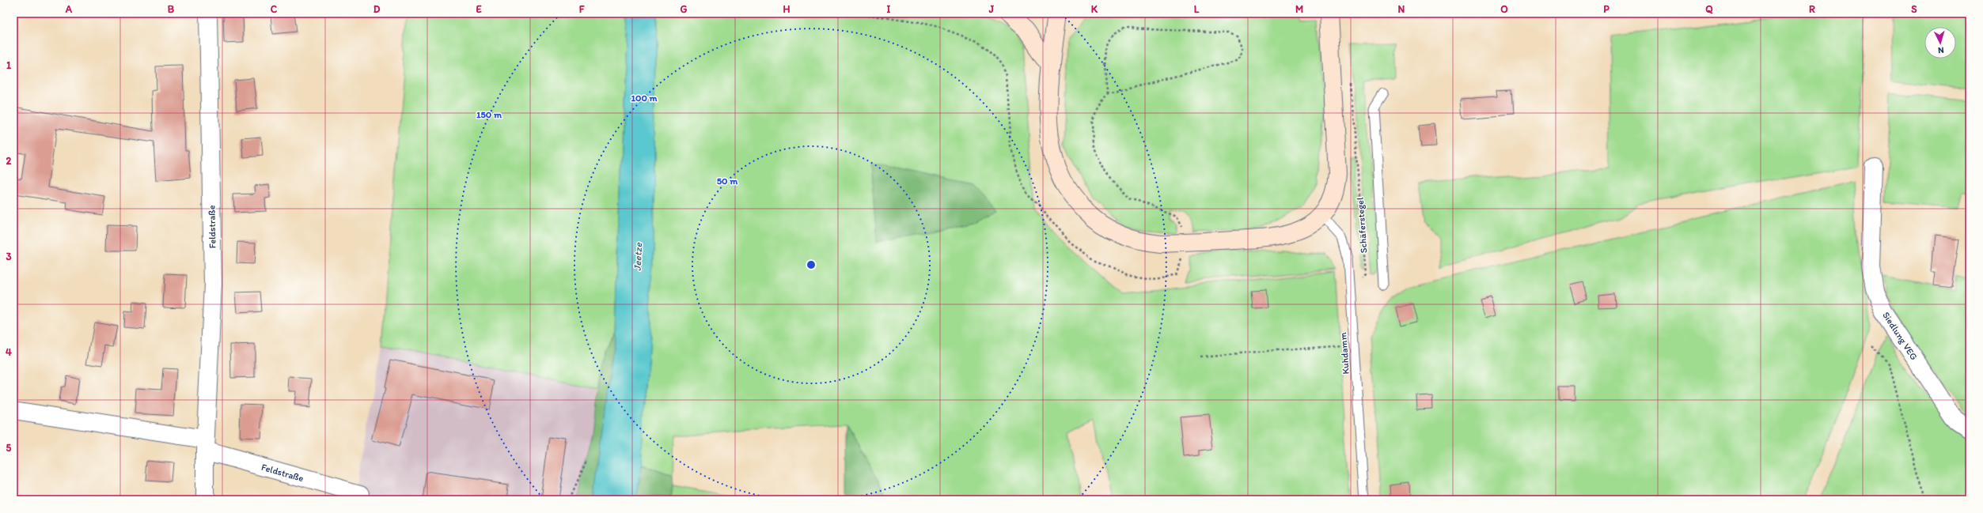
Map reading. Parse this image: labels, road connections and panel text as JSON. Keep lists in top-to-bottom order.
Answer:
{
  "streets": {
    "street": ["Feldstraße", "Siedlung VEG"],
    "lane": ["Kuhdamm"],
    "path": ["Schäferstegel"]
  },
  "crossings": [
    ["Schäferstegel", "Kuhdamm"]
  ],
  "water": ["Jeetze"],
  "north": "bottom",
  "grid": {
    "columns": [
      "A",
      "B",
      "C",
      "D",
      "E",
      "F",
      "G",
      "H",
      "I",
      "J",
      "K",
      "L",
      "M",
      "N",
      "O",
      "P",
      "Q",
      "R",
      "S"
    ],
    "rows": [
      "1",
      "2",
      "3",
      "4",
      "5"
    ]
  },
  "rings": ["100 m", "150 m", "50 m"]
}
